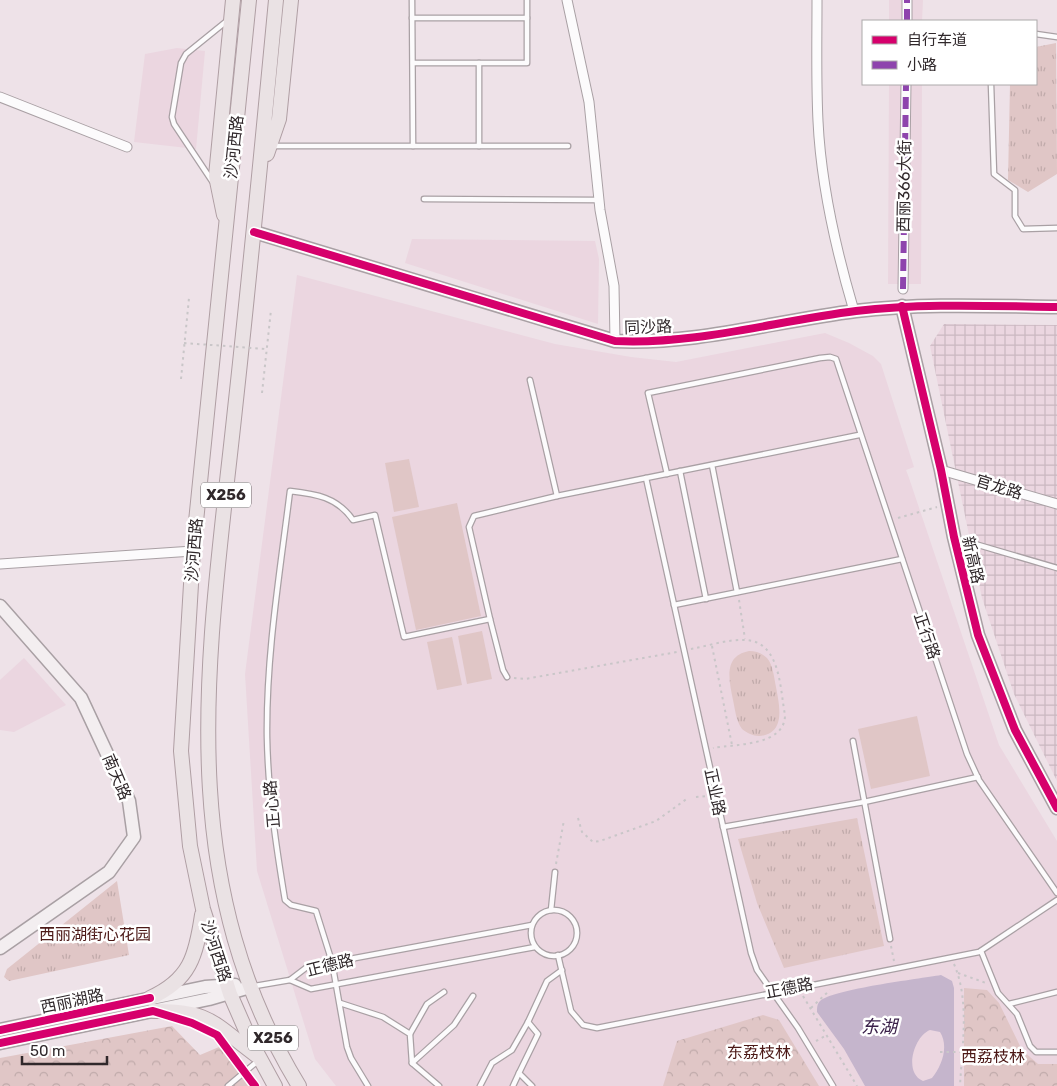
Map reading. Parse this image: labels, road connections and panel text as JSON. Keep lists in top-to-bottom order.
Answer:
{
  "streets": {
    "main road": ["沙河西路", "X256"],
    "street": [
      "西丽366大街",
      "同沙路",
      "官龙路",
      "新高路",
      "南天路",
      "西丽湖路"
    ],
    "lane": [
      "正行路",
      "正业路",
      "正心路",
      "正德路"
    ]
  },
  "crossings": [
    ["沙河西路", "同沙路"],
    ["沙河西路", "西丽湖路"],
    ["同沙路", "新高路"],
    ["官龙路", "新高路"],
    ["正业路", "正德路"],
    ["正心路", "正德路"]
  ],
  "water": ["东湖"],
  "parks": ["西丽湖街心花园", "东荔枝林", "西荔枝林"],
  "legend": ["自行车道", "小路"],
  "scale_bar": "50 m"
}
